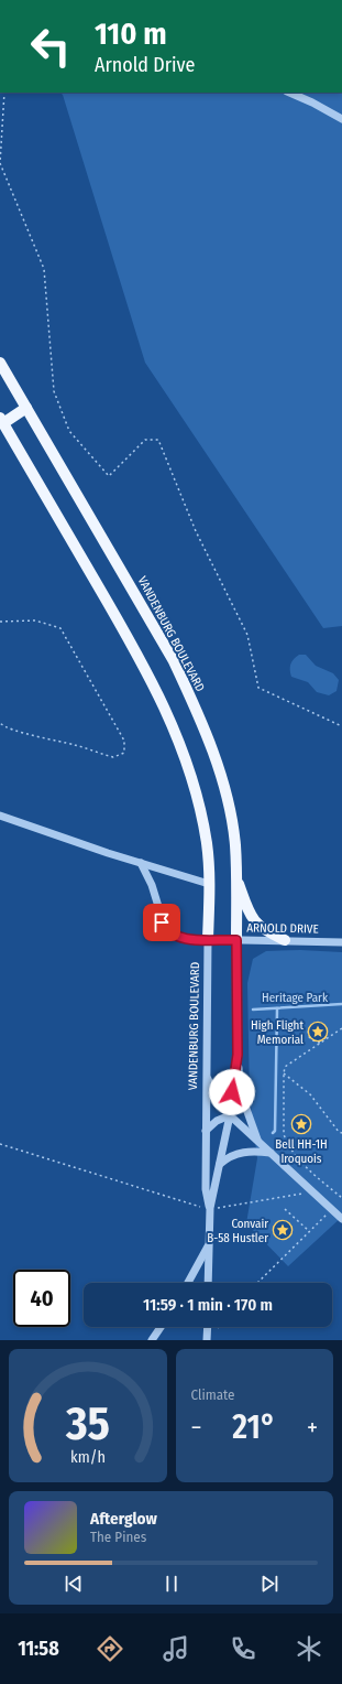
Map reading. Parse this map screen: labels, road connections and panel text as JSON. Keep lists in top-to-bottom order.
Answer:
{
  "streets": {
    "main road": ["VANDENBURG BOULEVARD"],
    "street": ["ARNOLD DRIVE"]
  },
  "crossings": [
    ["VANDENBURG BOULEVARD", "ARNOLD DRIVE"]
  ],
  "parks": ["Heritage Park"],
  "places": {
    "place": ["High Flight Memorial", "Bell HH-1H Iroquois", "Convair B-58 Hustler"]
  },
  "page": {
    "turn": ["110 m", "Arnold Drive"],
    "limit": "40",
    "trip": "11:59 · 1 min · 170 m",
    "tile": "Climate",
    "heat": ["−", "21°", "+"],
    "song": ["Afterglow", "The Pines"],
    "tabs": "11:58",
    "gauge": ["35", "km/h"]
  }
}
